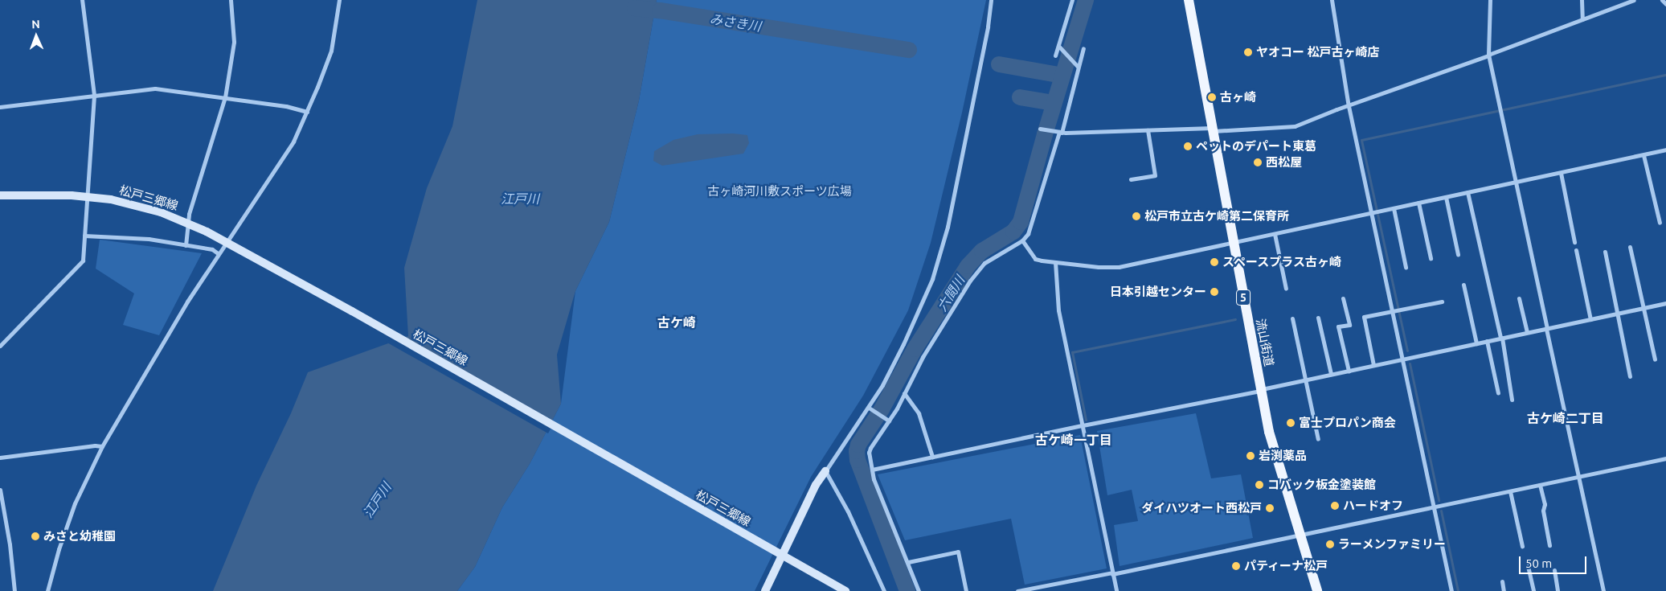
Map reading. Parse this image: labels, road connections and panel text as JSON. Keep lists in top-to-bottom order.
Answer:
{
  "streets": {
    "main road": ["松戸三郷線", "5", "流山街道"]
  },
  "districts": ["古ケ崎", "古ケ崎二丁目", "古ケ崎一丁目"],
  "water": ["みさき川", "江戸川", "六間川"],
  "parks": ["古ヶ崎河川敷スポーツ広場"],
  "places": [
    "ヤオコー 松戸古ヶ崎店",
    "古ヶ崎",
    "ペットのデパート東葛",
    "西松屋",
    "松戸市立古ケ崎第二保育所",
    "スペースプラス古ヶ崎",
    "日本引越センター",
    "富士プロパン商会",
    "岩渕薬品",
    "コバック板金塗装館",
    "ハードオフ",
    "ダイハツオート西松戸",
    "みさと幼稚園",
    "ラーメンファミリー",
    "パティーナ松戸"
  ],
  "scale_bar": "50 m",
  "north": "top"
}
